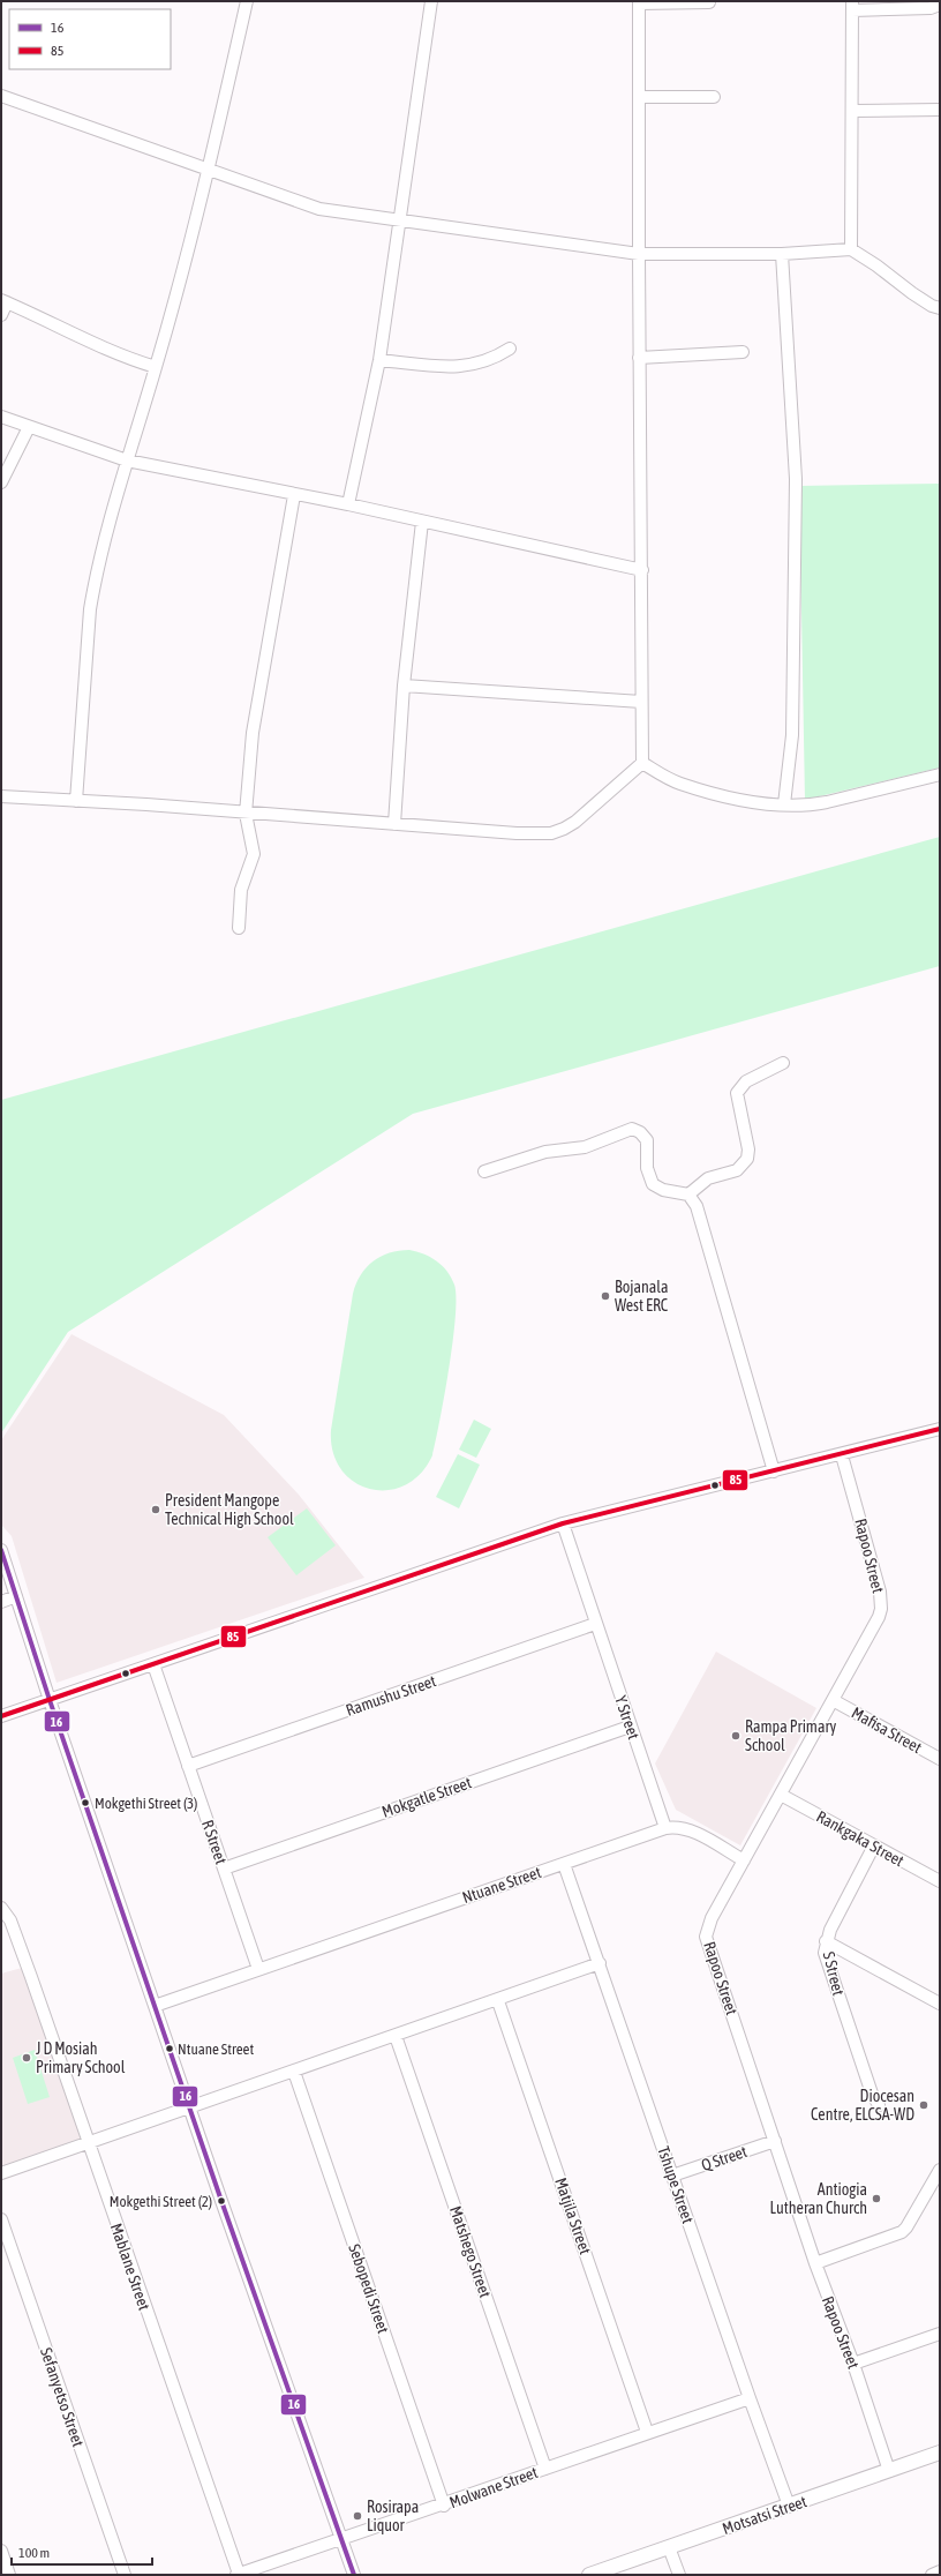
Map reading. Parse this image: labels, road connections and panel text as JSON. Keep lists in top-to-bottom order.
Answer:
{
  "streets": {
    "street": [
      "Rapoo Street",
      "Ramushu Street",
      "Y Street",
      "Mafisa Street",
      "Mokgatle Street",
      "Rankgaka Street",
      "R Street",
      "Ntuane Street",
      "S Street",
      "Q Street",
      "Tshupe Street",
      "Matjila Street",
      "Matshego Street",
      "Mablane Street",
      "Sebopedi Street",
      "Sefanyetso Street",
      "Molwane Street",
      "Motsatsi Street"
    ]
  },
  "crossings": [
    ["Rapoo Street", "Mafisa Street"],
    ["Rapoo Street", "Rankgaka Street"],
    ["Rapoo Street", "Q Street"],
    ["Rapoo Street", "Motsatsi Street"],
    ["Ramushu Street", "Y Street"],
    ["Ramushu Street", "R Street"],
    ["Y Street", "Mokgatle Street"],
    ["Y Street", "Ntuane Street"],
    ["Mokgatle Street", "R Street"],
    ["Rankgaka Street", "S Street"],
    ["R Street", "Ntuane Street"],
    ["Ntuane Street", "Tshupe Street"],
    ["Q Street", "Tshupe Street"],
    ["Tshupe Street", "Molwane Street"],
    ["Tshupe Street", "Motsatsi Street"],
    ["Matjila Street", "Molwane Street"],
    ["Matshego Street", "Molwane Street"],
    ["Mablane Street", "Molwane Street"],
    ["Sebopedi Street", "Molwane Street"]
  ],
  "places": [
    "Bojanala West ERC",
    "President Mangope Technical High School",
    "Rampa Primary School",
    "Mokgethi Street (3)",
    "Ntuane Street",
    "J D Mosiah Primary School",
    "Diocesan Centre, ELCSA-WD",
    "Antiogia Lutheran Church",
    "Mokgethi Street (2)",
    "Rosirapa Liquor"
  ],
  "lines": ["transit line 85", "transit line 16"],
  "legend": ["16", "85"],
  "scale_bar": "100 m"
}
